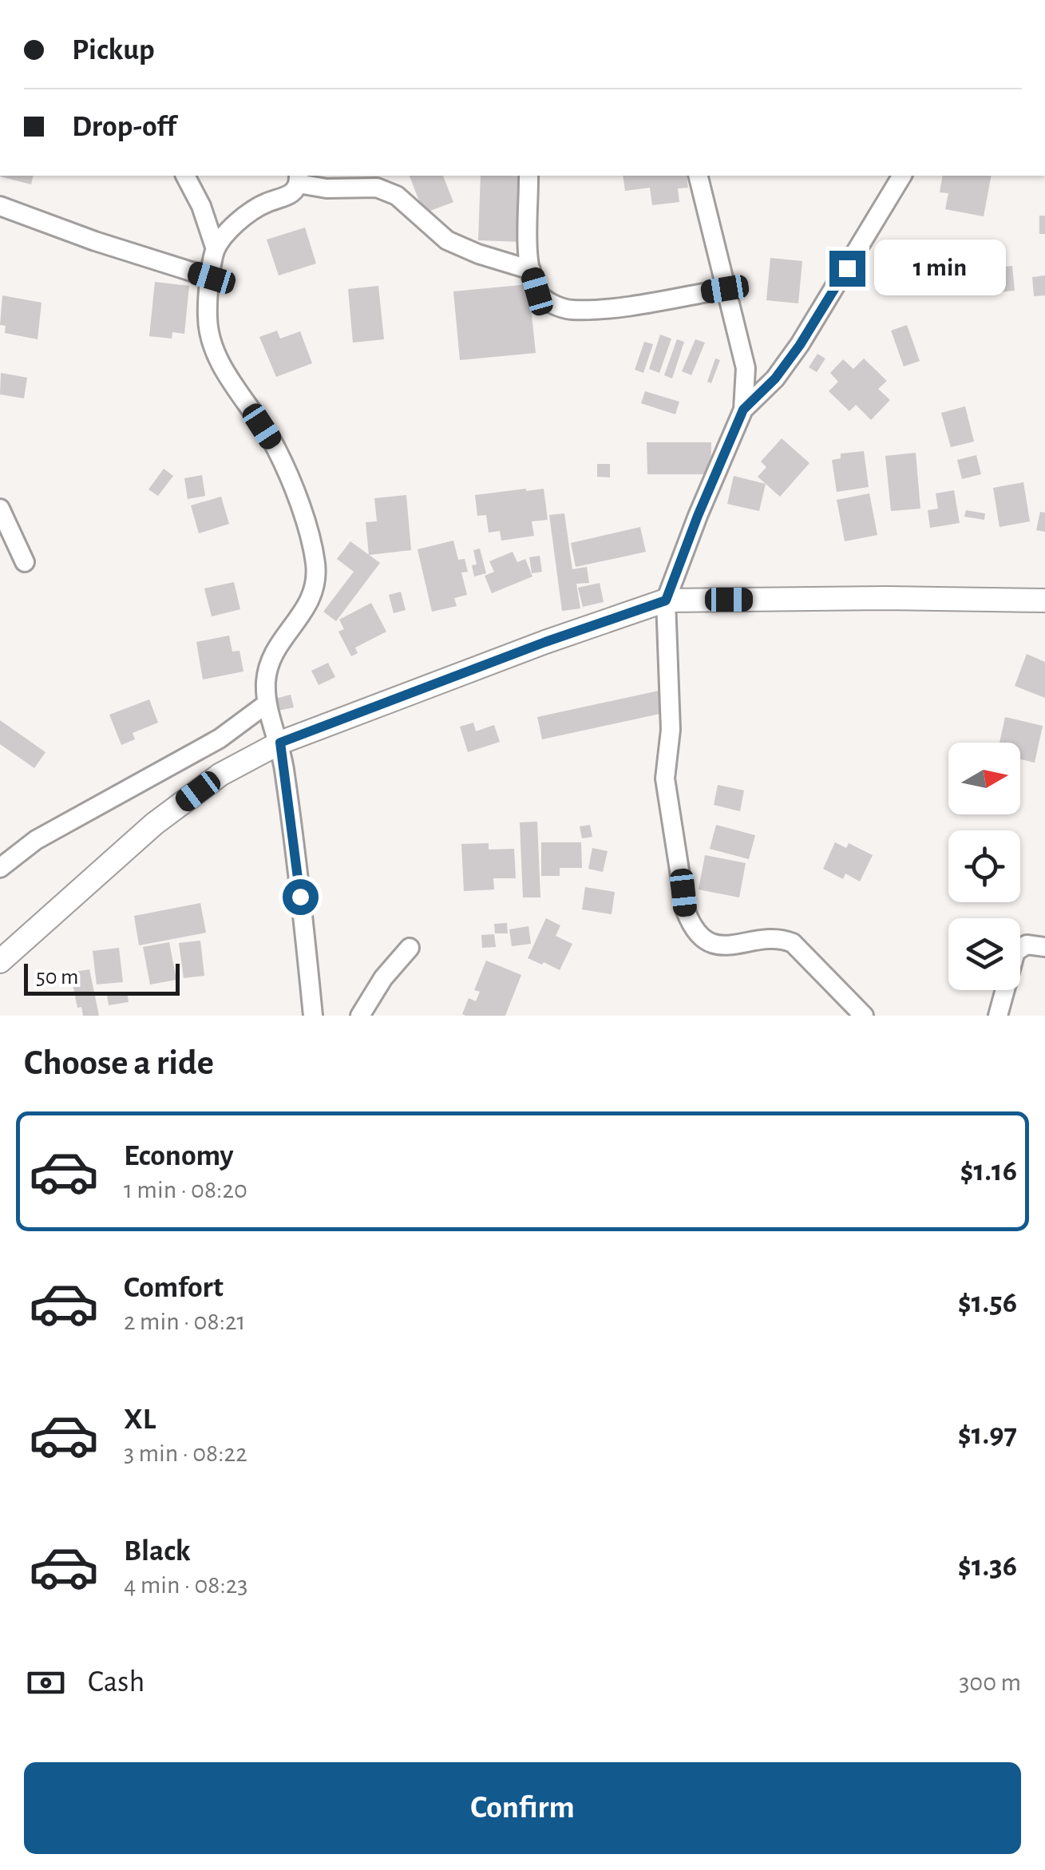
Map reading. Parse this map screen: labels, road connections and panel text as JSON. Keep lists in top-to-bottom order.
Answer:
{
  "scale_bar": "50 m",
  "north": "right",
  "page": {
    "banner": ["Pickup", "Drop-off"],
    "bubble": "1 min",
    "scale": "50 m",
    "heading": "Choose a ride",
    "list": [
      {
        "name": "Economy",
        "note": "1 min · 08:20",
        "value": "$1.16"
      },
      {
        "name": "Comfort",
        "note": "2 min · 08:21",
        "value": "$1.56"
      },
      {
        "name": "XL",
        "note": "3 min · 08:22",
        "value": "$1.97"
      },
      {
        "name": "Black",
        "note": "4 min · 08:23",
        "value": "$1.36"
      }
    ],
    "pay": ["Cash", "300 m"],
    "buttons": "Confirm"
  }
}
